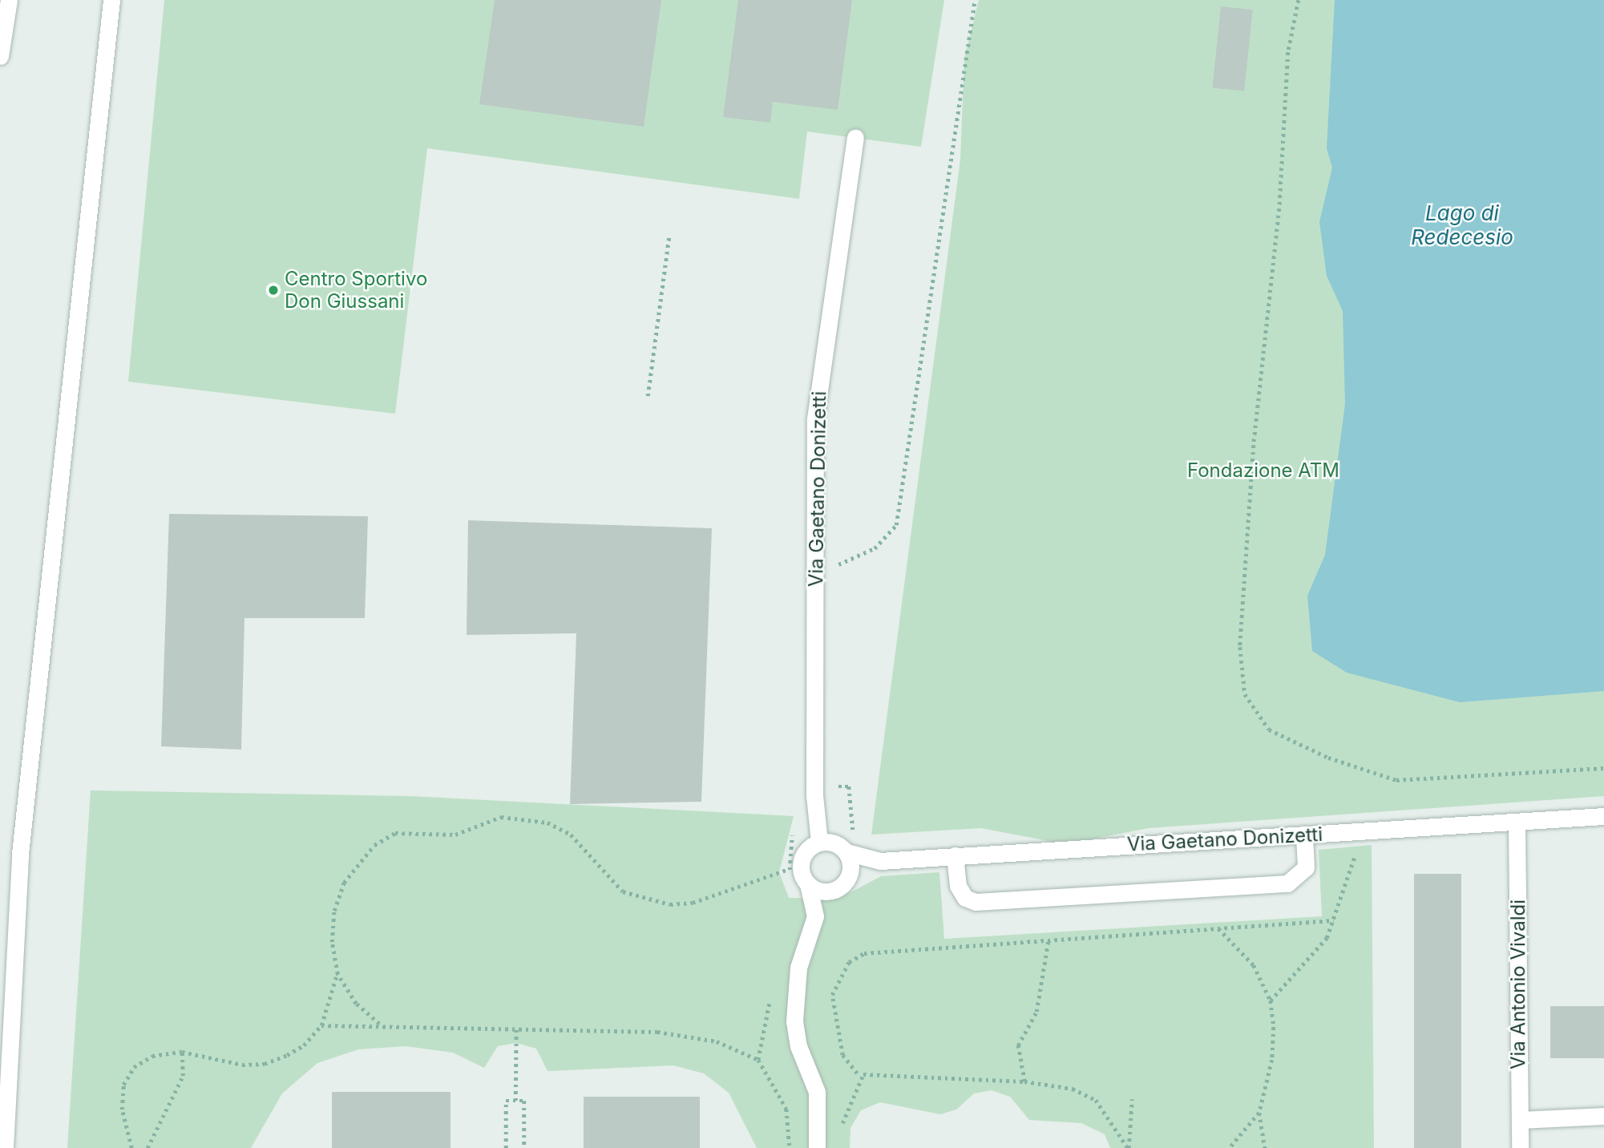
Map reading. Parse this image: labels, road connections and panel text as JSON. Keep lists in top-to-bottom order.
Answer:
{
  "streets": {
    "street": ["Via Gaetano Donizetti", "Via Antonio Vivaldi"]
  },
  "crossings": [
    ["Via Gaetano Donizetti", "Via Antonio Vivaldi"]
  ],
  "water": ["Lago di Redecesio"],
  "parks": ["Fondazione ATM"],
  "places": ["Centro Sportivo Don Giussani"]
}
